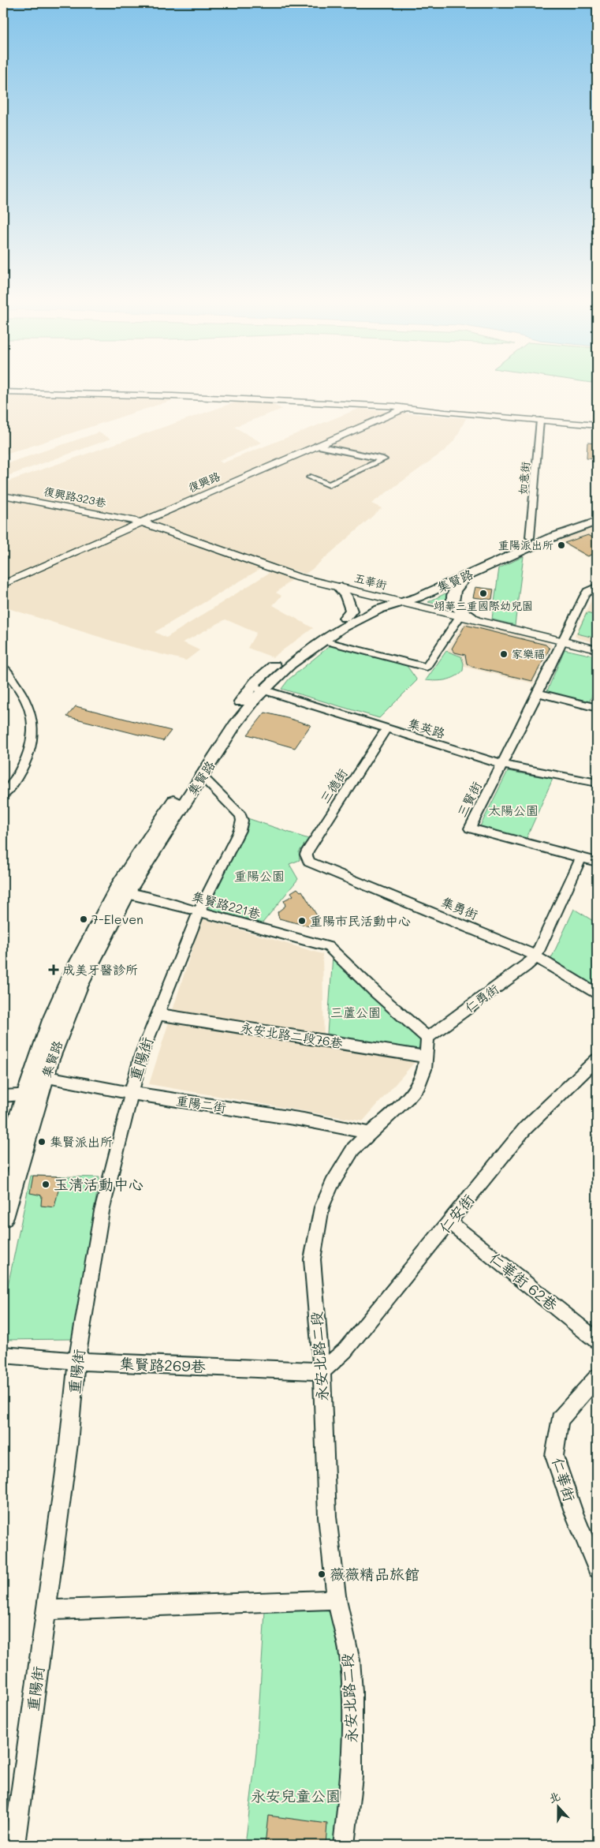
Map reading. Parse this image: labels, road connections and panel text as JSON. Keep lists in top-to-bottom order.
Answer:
{
  "streets": {
    "main road": ["集賢路"],
    "street": [
      "如意街",
      "復興路",
      "復興路323巷",
      "五華街",
      "集英路",
      "三德街",
      "三賢街",
      "集賢路221巷",
      "集勇街",
      "仁勇街",
      "永安北路二段76巷",
      "重陽街",
      "重陽二街",
      "仁安街",
      "仁華街 62巷",
      "永安北路二段",
      "集賢路269巷",
      "仁華街"
    ]
  },
  "crossings": [
    ["如意街", "集賢路"],
    ["復興路", "復興路323巷"],
    ["復興路", "五華街"],
    ["復興路323巷", "五華街"],
    ["集賢路", "五華街"],
    ["集賢路", "集英路"],
    ["集賢路", "集賢路221巷"],
    ["集賢路", "重陽街"],
    ["集賢路", "重陽二街"],
    ["五華街", "三賢街"],
    ["集英路", "三德街"],
    ["集英路", "三賢街"],
    ["三德街", "集勇街"],
    ["集賢路221巷", "仁勇街"],
    ["集賢路221巷", "重陽街"],
    ["集賢路221巷", "永安北路二段"],
    ["集勇街", "仁勇街"],
    ["仁勇街", "永安北路二段"],
    ["永安北路二段76巷", "重陽街"],
    ["永安北路二段76巷", "永安北路二段"],
    ["重陽街", "重陽二街"],
    ["重陽街", "集賢路269巷"],
    ["重陽二街", "永安北路二段"],
    ["仁安街", "仁華街 62巷"],
    ["仁安街", "永安北路二段"],
    ["仁安街", "集賢路269巷"],
    ["永安北路二段", "集賢路269巷"]
  ],
  "parks": [
    "太陽公園",
    "重陽公園",
    "三蘆公園",
    "永安兒童公園"
  ],
  "places": {
    "other": [
      "重陽派出所",
      "翊華三重國際幼兒園",
      "家樂福",
      "7-Eleven",
      "重陽市民活動中心",
      "集賢派出所",
      "玉清活動中心",
      "薇薇精品旅館"
    ],
    "health": ["成美牙醫診所"]
  },
  "north": "top"
}
